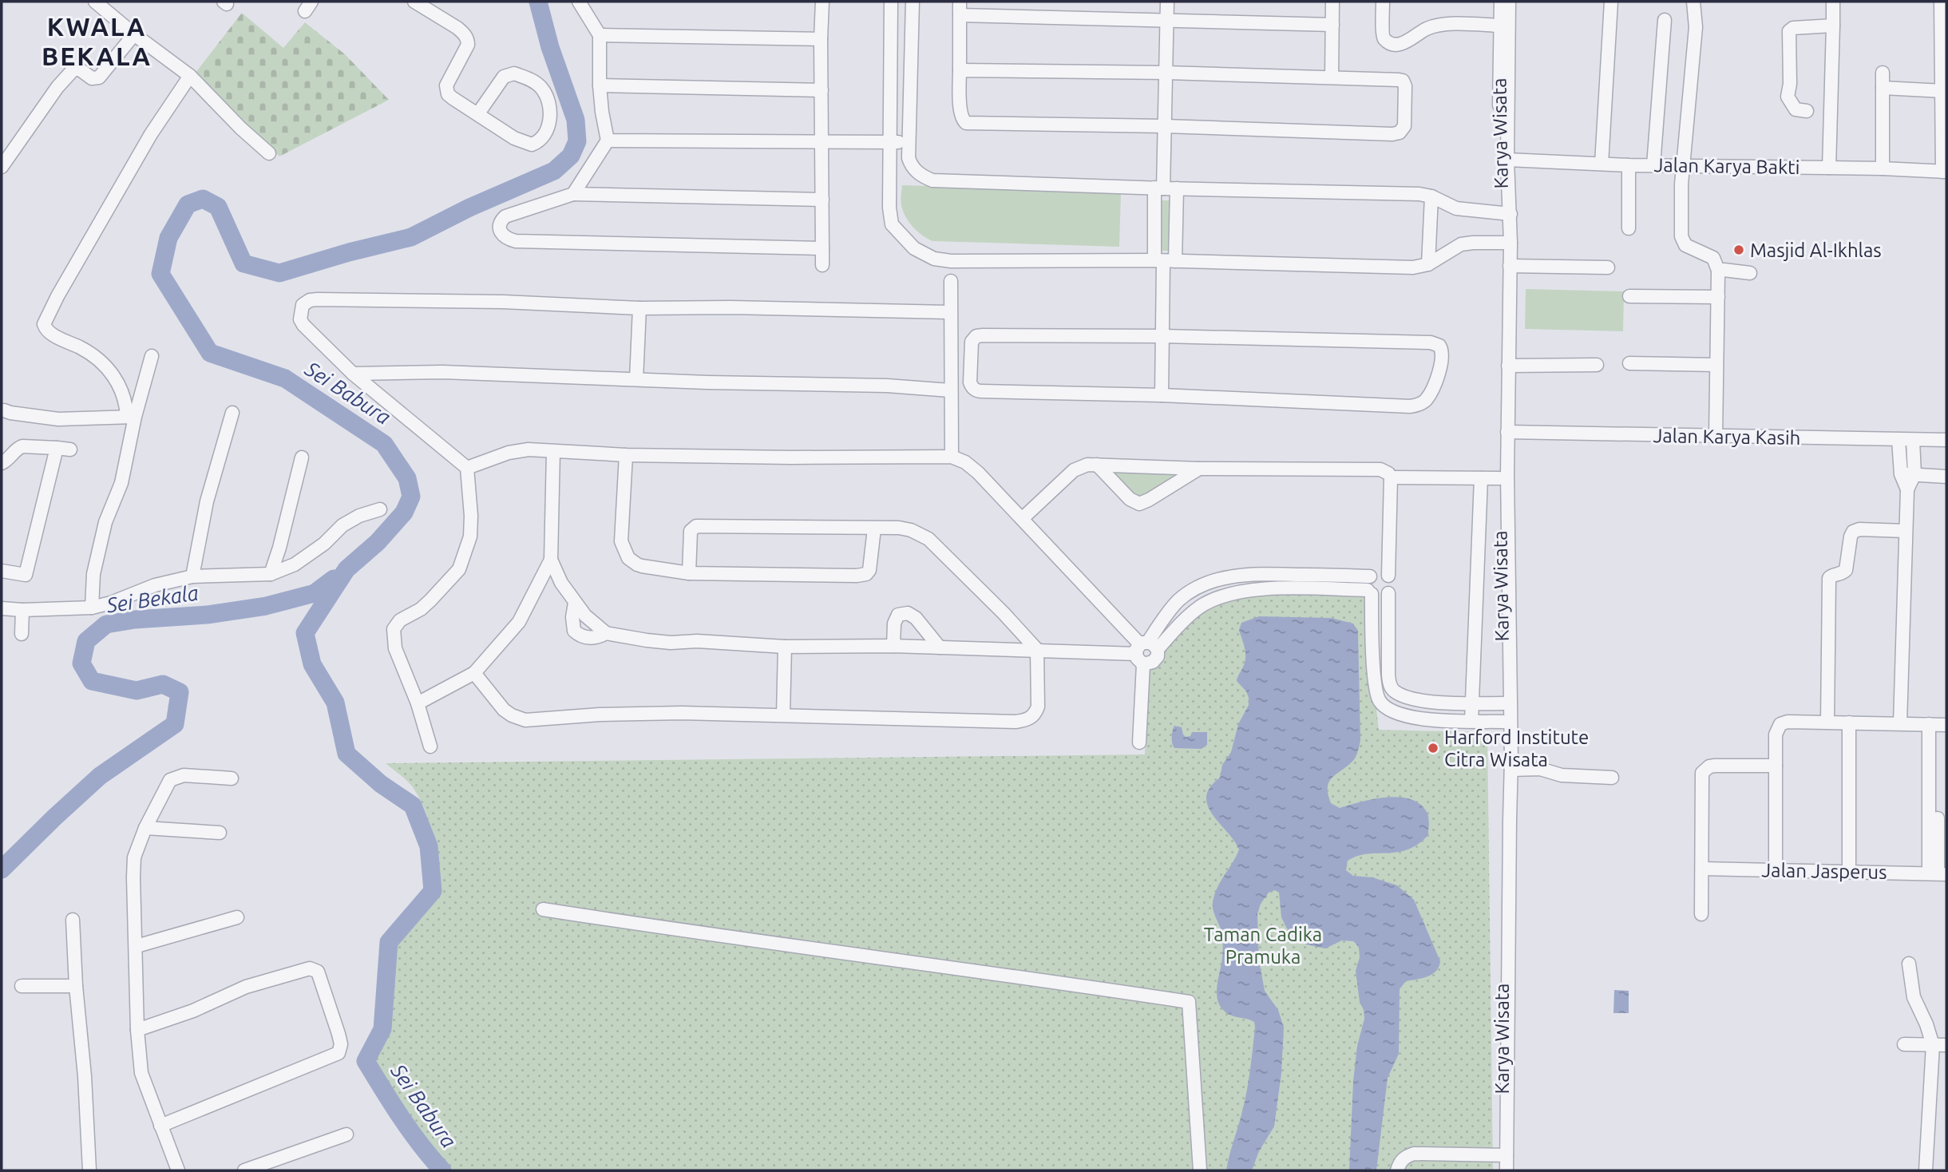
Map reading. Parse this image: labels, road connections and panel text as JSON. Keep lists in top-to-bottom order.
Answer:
{
  "streets": {
    "street": [
      "Karya Wisata",
      "Jalan Karya Bakti",
      "Jalan Karya Kasih",
      "Jalan Jasperus"
    ]
  },
  "crossings": [
    ["Karya Wisata", "Jalan Karya Bakti"],
    ["Karya Wisata", "Jalan Karya Kasih"]
  ],
  "districts": ["KWALA BEKALA"],
  "water": ["Sei Babura", "Sei Bekala"],
  "parks": ["Taman Cadika Pramuka"],
  "places": ["Masjid Al-Ikhlas", "Harford Institute Citra Wisata"]
}
